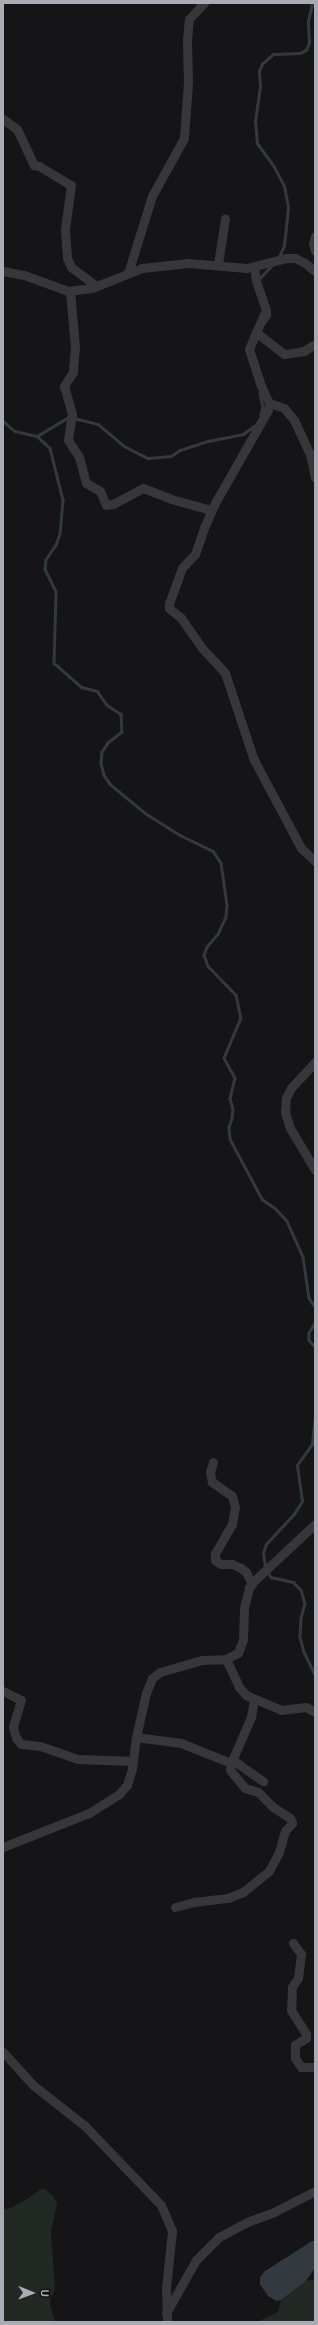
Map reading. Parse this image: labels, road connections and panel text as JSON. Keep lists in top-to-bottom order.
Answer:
{
  "north": "right"
}
